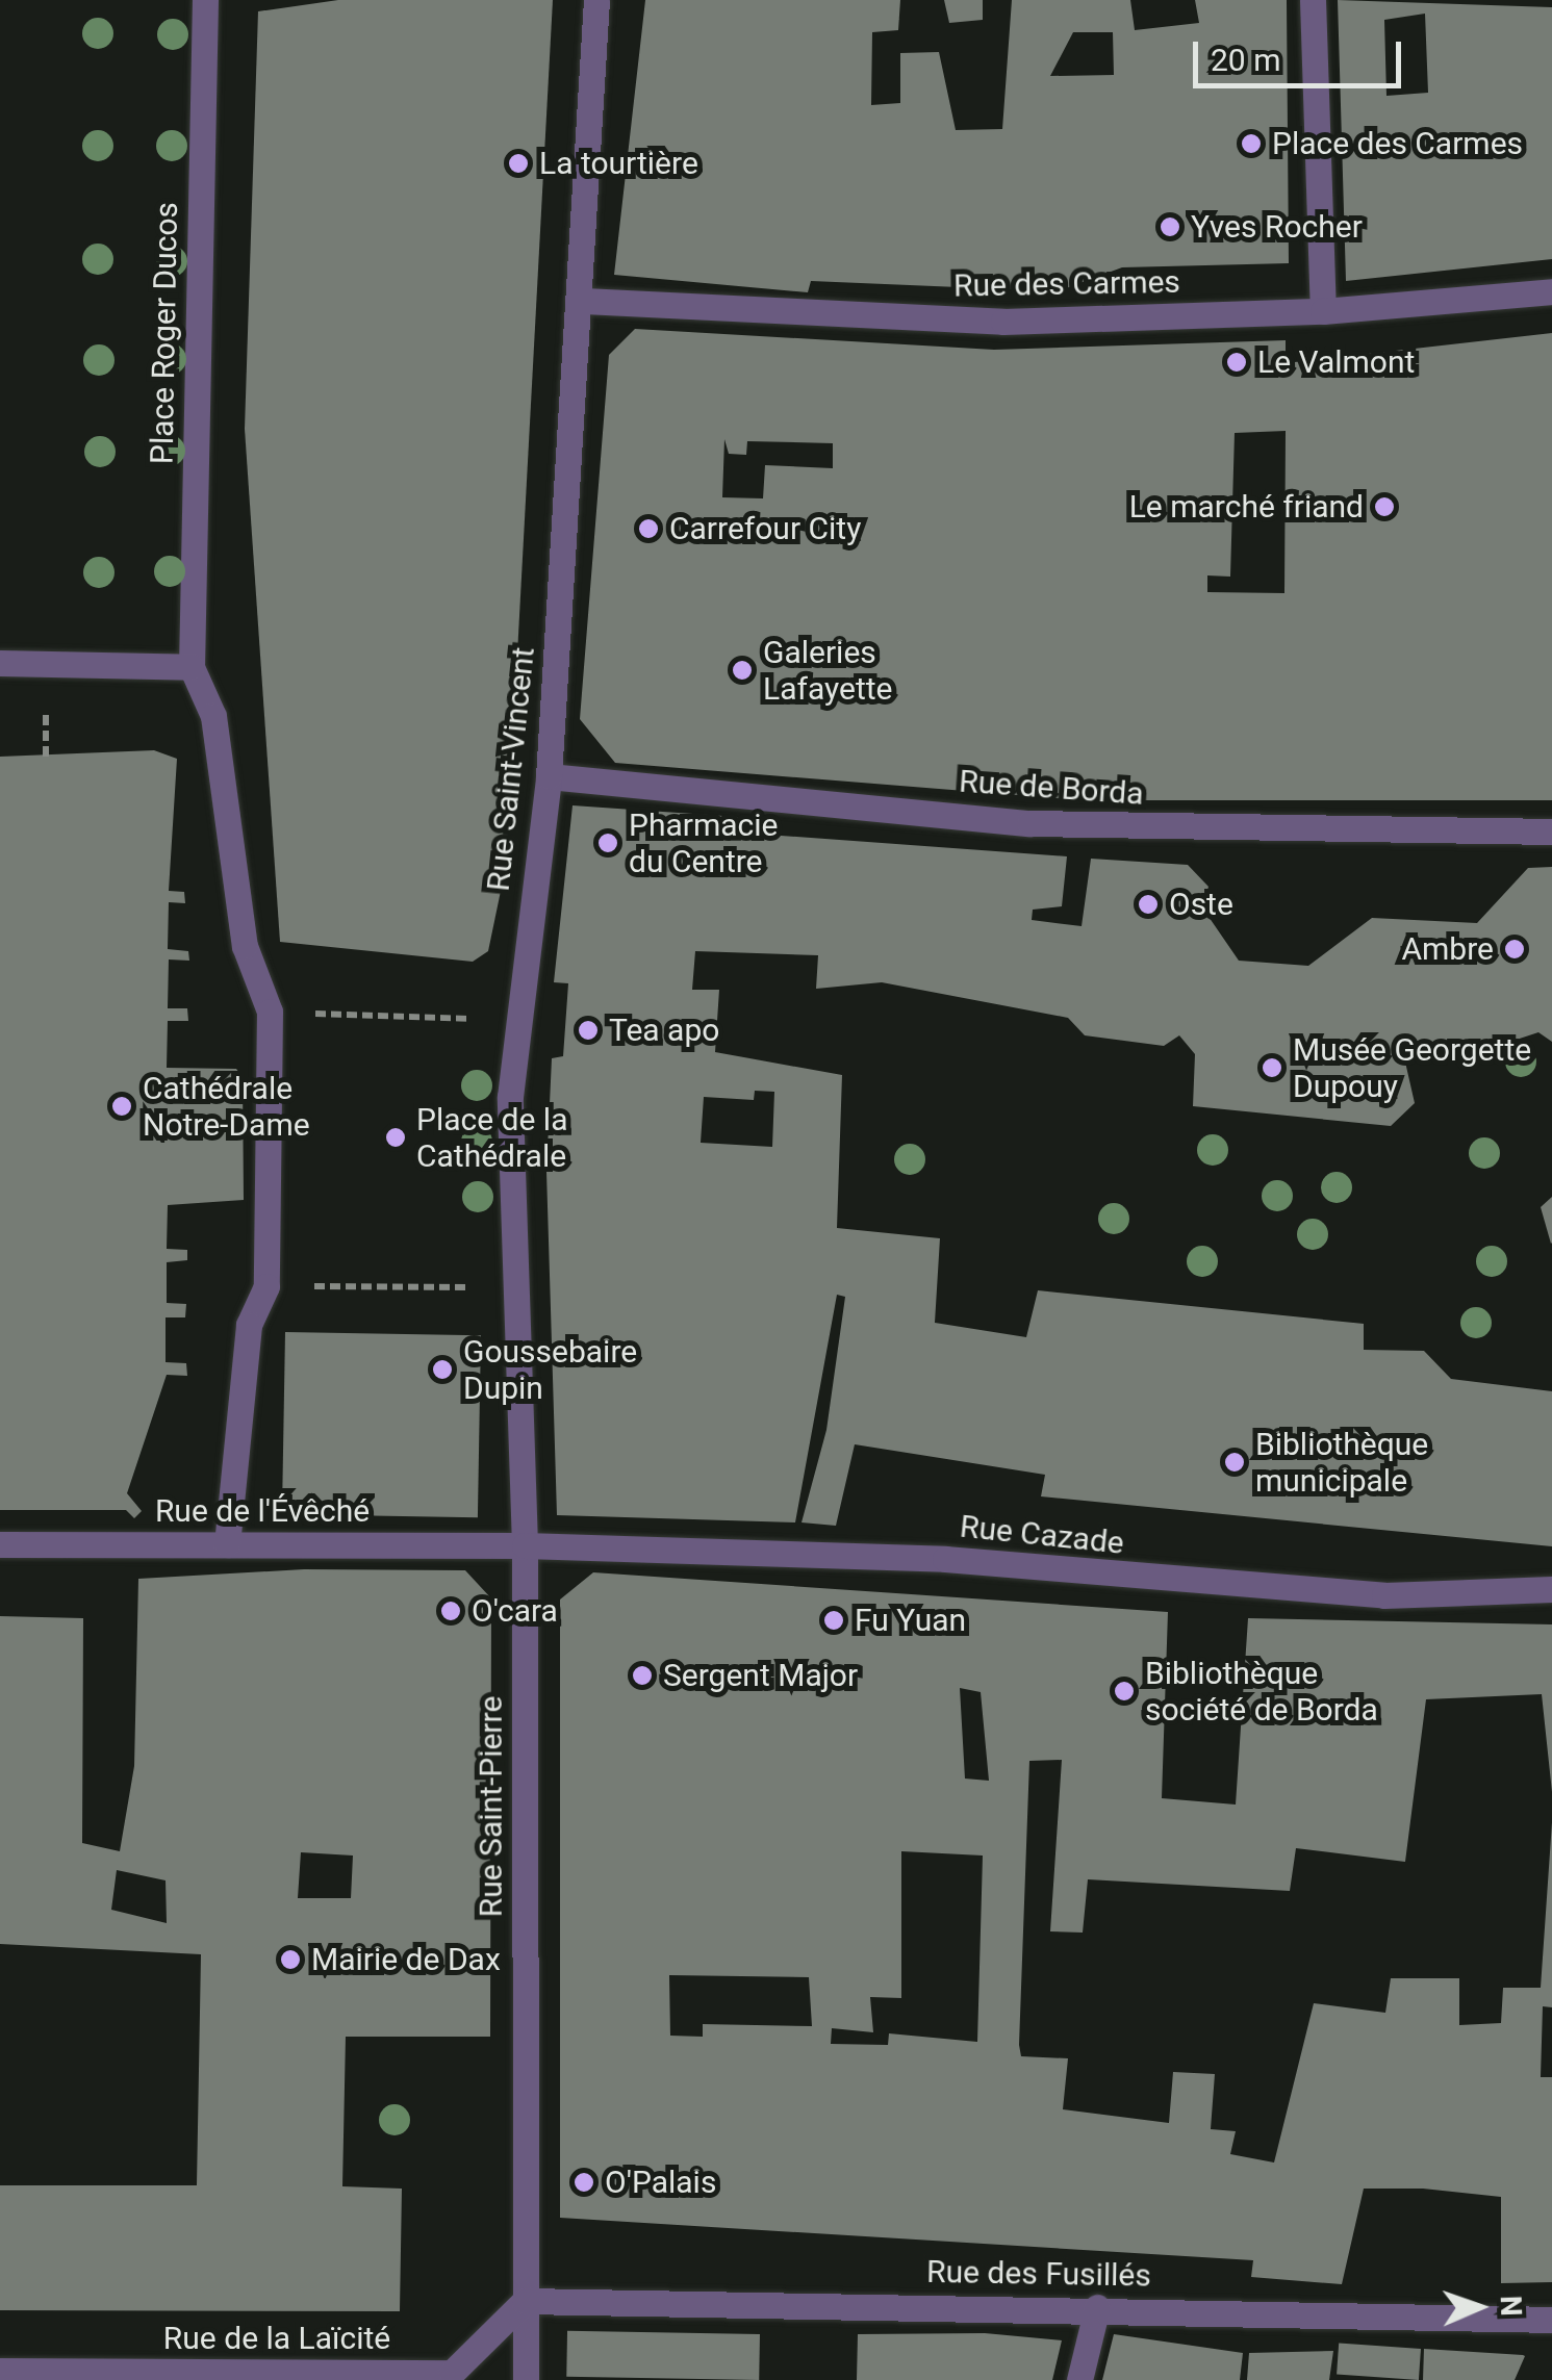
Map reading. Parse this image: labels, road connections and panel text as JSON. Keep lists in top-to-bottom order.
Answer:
{
  "streets": {
    "street": [
      "Rue des Carmes",
      "Place Roger Ducos",
      "Rue Saint-Vincent",
      "Rue de Borda",
      "Rue de l'Évêché",
      "Rue Cazade",
      "Rue Saint-Pierre",
      "Rue des Fusillés",
      "Rue de la Laïcité"
    ]
  },
  "crossings": [
    ["Rue des Carmes", "Rue Saint-Vincent"],
    ["Rue Saint-Vincent", "Rue de Borda"],
    ["Rue Saint-Vincent", "Rue de l'Évêché"],
    ["Rue Saint-Vincent", "Rue Cazade"],
    ["Rue Saint-Vincent", "Rue Saint-Pierre"],
    ["Rue de l'Évêché", "Rue Cazade"],
    ["Rue de l'Évêché", "Rue Saint-Pierre"],
    ["Rue Cazade", "Rue Saint-Pierre"],
    ["Rue Saint-Pierre", "Rue des Fusillés"],
    ["Rue Saint-Pierre", "Rue de la Laïcité"],
    ["Rue des Fusillés", "Rue de la Laïcité"]
  ],
  "places": [
    "Place des Carmes",
    "La tourtière",
    "Yves Rocher",
    "Le Valmont",
    "Le marché friand",
    "Carrefour City",
    "Galeries Lafayette",
    "Pharmacie du Centre",
    "Oste",
    "Ambre",
    "Tea apo",
    "Musée Georgette Dupouy",
    "Cathédrale Notre-Dame",
    "Place de la Cathédrale",
    "Goussebaire Dupin",
    "Bibliothèque municipale",
    "O'cara",
    "Fu Yuan",
    "Sergent Major",
    "Bibliothèque société de Borda",
    "Mairie de Dax",
    "O'Palais"
  ],
  "scale_bar": "20 m",
  "north": "right"
}
